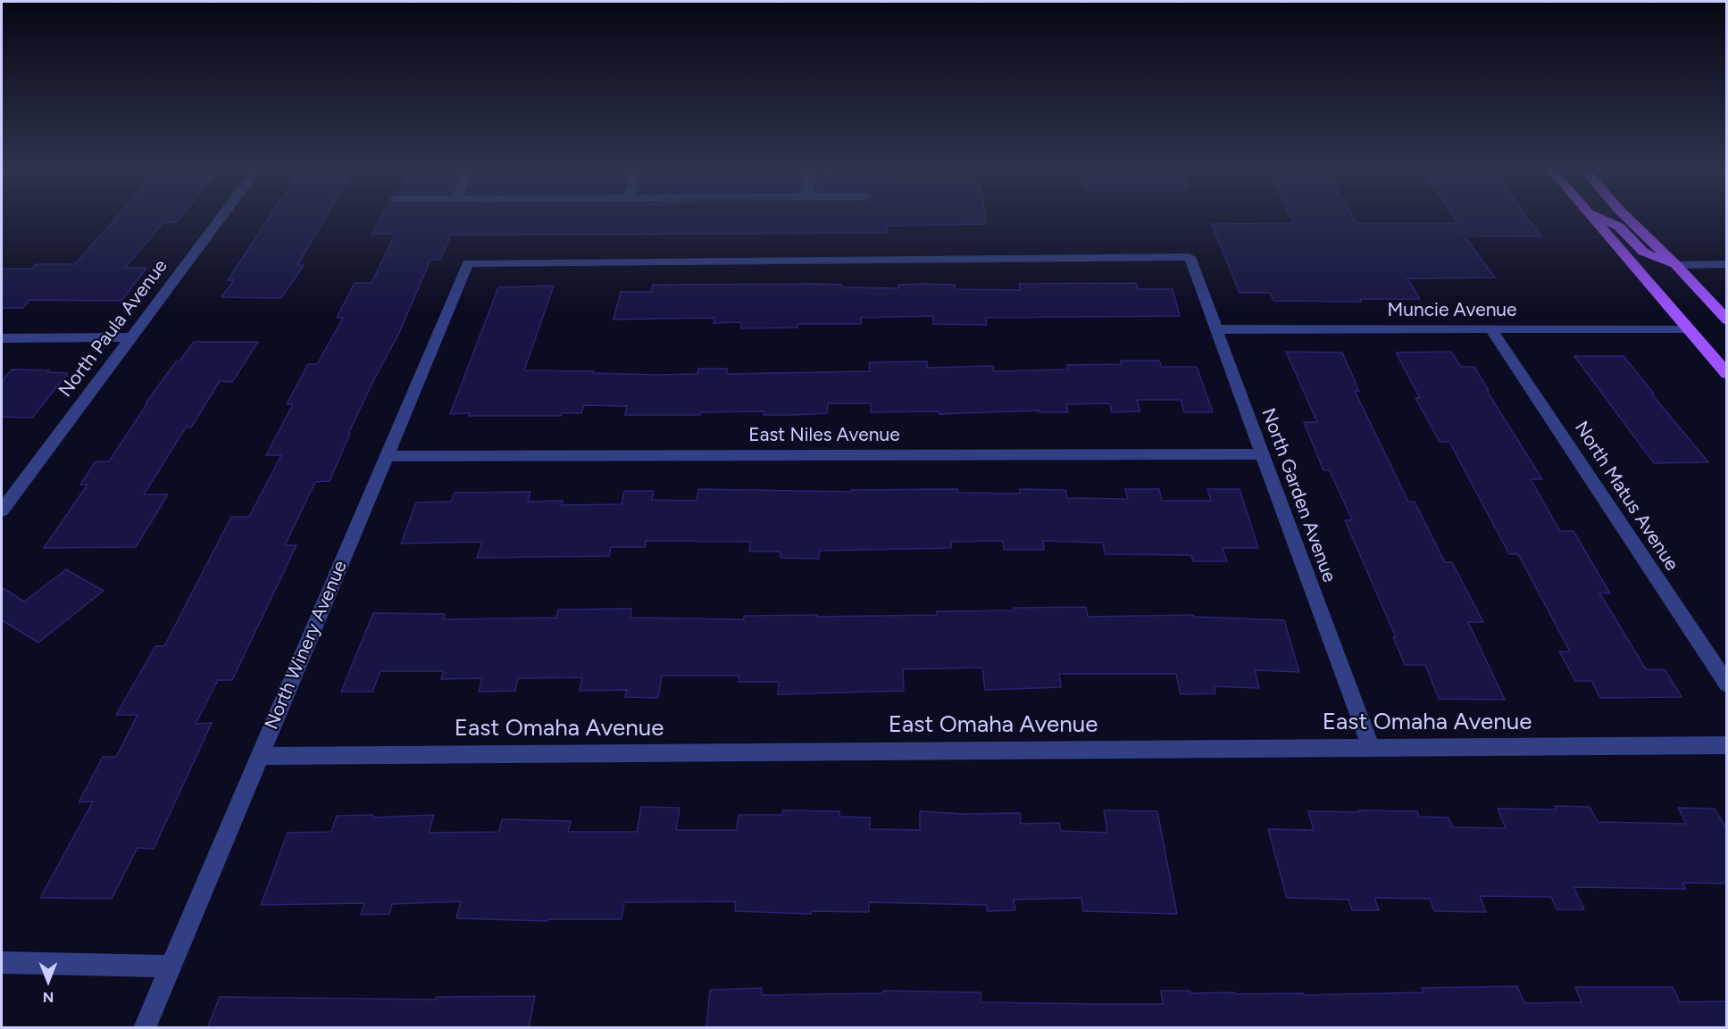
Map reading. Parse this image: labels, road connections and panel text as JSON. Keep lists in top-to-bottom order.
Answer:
{
  "streets": {
    "street": [
      "Muncie Avenue",
      "North Paula Avenue",
      "East Niles Avenue",
      "North Garden Avenue",
      "North Matus Avenue",
      "North Winery Avenue",
      "East Omaha Avenue"
    ]
  },
  "crossings": [
    ["Muncie Avenue", "North Garden Avenue"],
    ["Muncie Avenue", "North Matus Avenue"],
    ["East Niles Avenue", "North Garden Avenue"],
    ["East Niles Avenue", "North Winery Avenue"],
    ["North Garden Avenue", "North Winery Avenue"],
    ["North Garden Avenue", "East Omaha Avenue"],
    ["North Winery Avenue", "East Omaha Avenue"]
  ],
  "north": "bottom"
}
